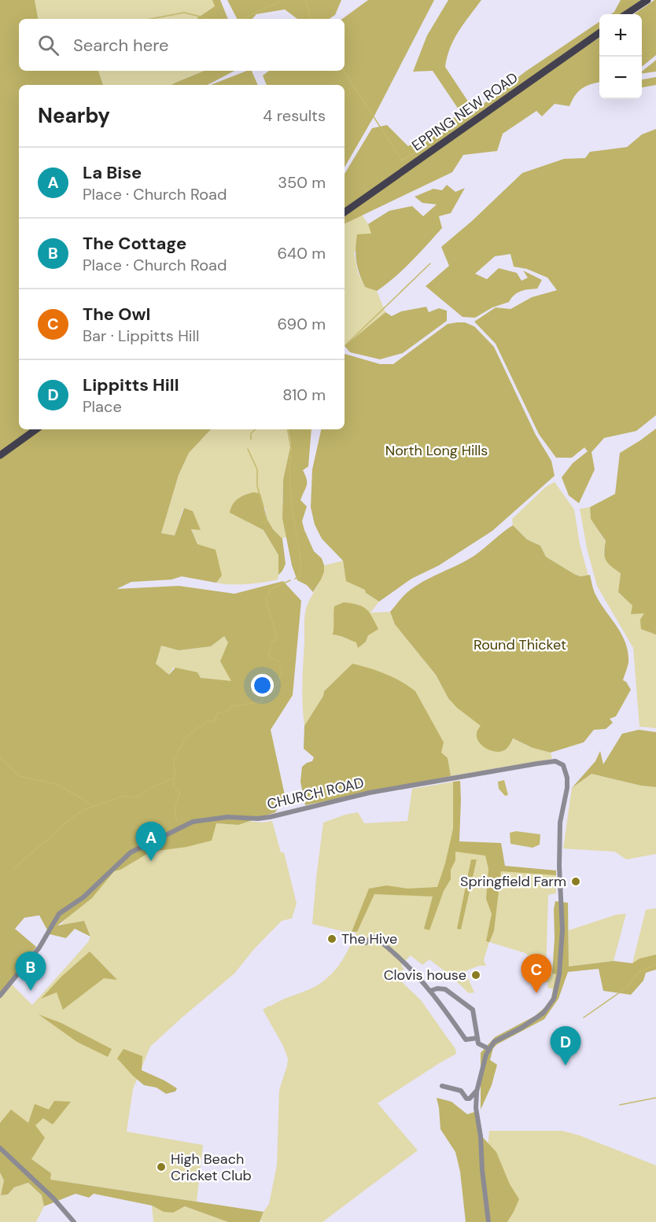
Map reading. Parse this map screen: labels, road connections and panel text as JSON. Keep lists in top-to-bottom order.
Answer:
{
  "streets": {
    "main road": ["EPPING NEW ROAD"],
    "street": ["CHURCH ROAD"]
  },
  "parks": ["North Long Hills", "Round Thicket"],
  "places": [
    "Springfield Farm",
    "The Hive",
    "Clovis house",
    "High Beach Cricket Club"
  ],
  "page": {
    "map_buttons": ["+", "−"],
    "search": "Search here",
    "heading": ["Nearby", "4 results"],
    "list": [
      {
        "mark": "A",
        "name": "La Bise",
        "note": "Place · Church Road",
        "value": "350 m"
      },
      {
        "mark": "B",
        "name": "The Cottage",
        "note": "Place · Church Road",
        "value": "640 m"
      },
      {
        "mark": "C",
        "name": "The Owl",
        "note": "Bar · Lippitts Hill",
        "value": "690 m"
      },
      {
        "mark": "D",
        "name": "Lippitts Hill",
        "note": "Place",
        "value": "810 m"
      }
    ],
    "pins": [
      "A",
      "B",
      "C",
      "D"
    ]
  }
}
